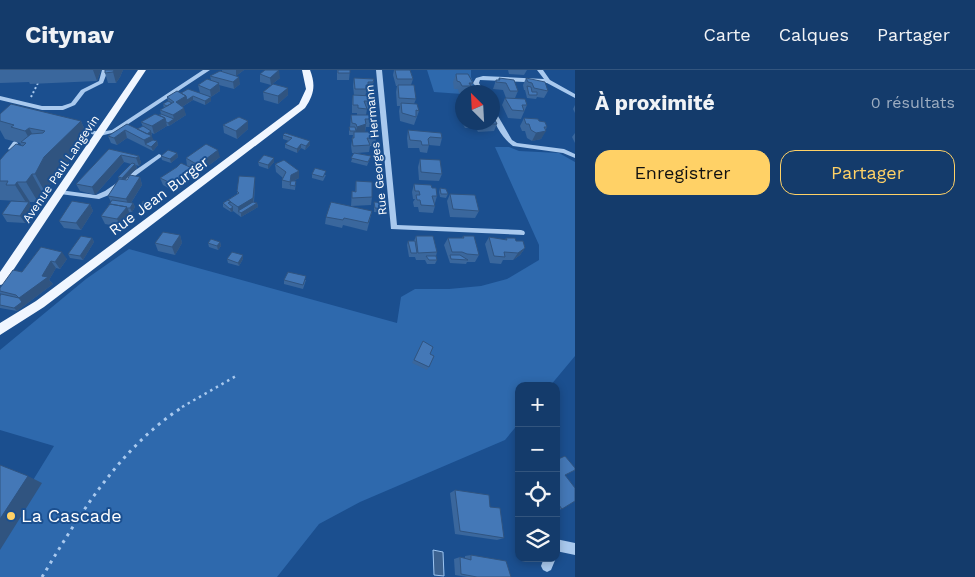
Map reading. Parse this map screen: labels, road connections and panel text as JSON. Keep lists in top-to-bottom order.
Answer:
{
  "streets": {
    "main road": ["Avenue Paul Langevin", "Rue Jean Burger"],
    "street": ["Rue Georges Hermann"]
  },
  "places": ["La Cascade"],
  "north": "top left",
  "page": {
    "header": "Citynav",
    "nav": ["Carte", "Calques", "Partager"],
    "heading": ["À proximité", "0 résultats"],
    "buttons": ["Enregistrer", "Partager"],
    "map_buttons": ["+", "−"]
  }
}
